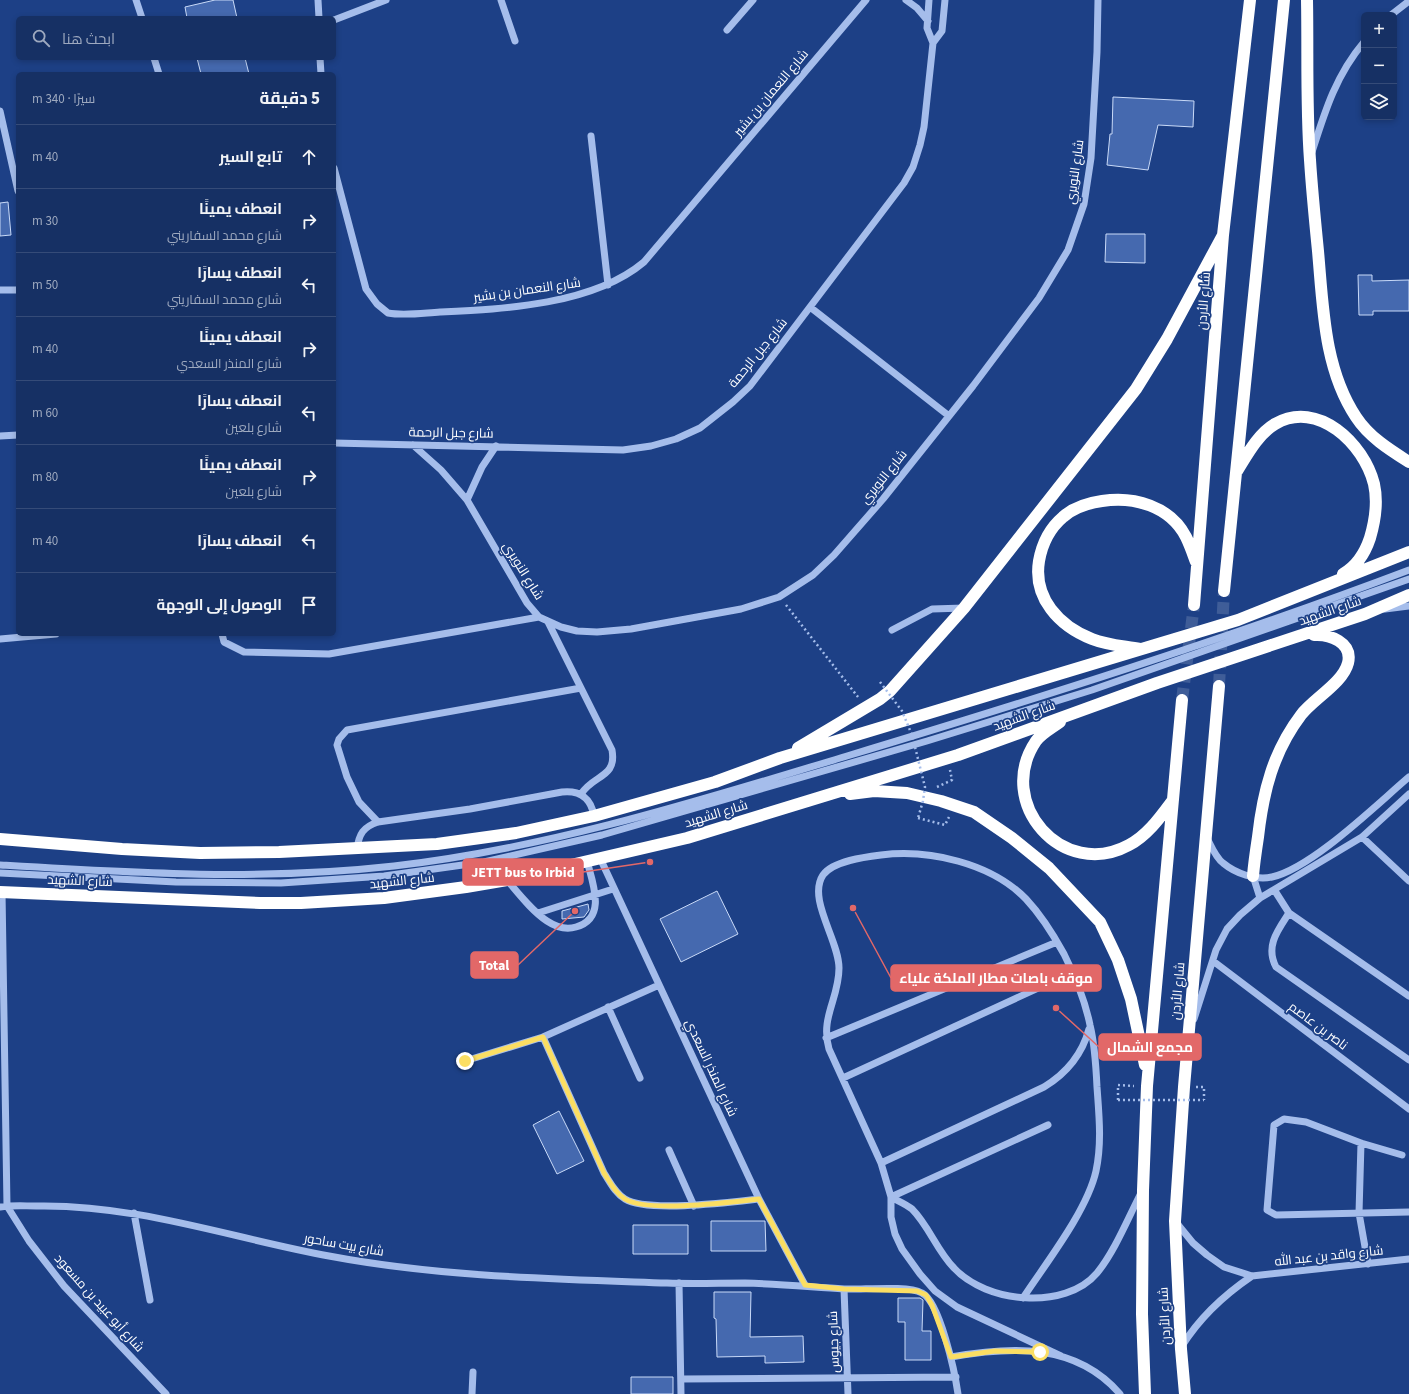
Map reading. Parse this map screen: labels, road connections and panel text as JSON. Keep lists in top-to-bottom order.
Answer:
{
  "streets": {
    "highway": ["شارع الأردن", "شارع الشهيد"],
    "street": [
      "شارع النعمان بن بشير",
      "شارع النويري",
      "شارع جبل الرحمة",
      "ناصر بن عاصم",
      "شارع المنذر السعدي",
      "شارع بيت ساحور",
      "شارع واقد بن عبد الله",
      "شارع أبو عبيد بن مسعود",
      "شارع جيوس"
    ]
  },
  "crossings": [
    ["شارع النويري", "شارع جبل الرحمة"],
    ["شارع الأردن", "شارع واقد بن عبد الله"],
    ["شارع الشهيد", "شارع المنذر السعدي"],
    ["شارع المنذر السعدي", "شارع بيت ساحور"],
    ["شارع بيت ساحور", "شارع أبو عبيد بن مسعود"],
    ["شارع بيت ساحور", "شارع جيوس"]
  ],
  "places": [
    "JETT bus to Irbid",
    "موقف باصات مطار الملكة علياء",
    "Total",
    "مجمع الشمال"
  ],
  "page": {
    "map_buttons": ["+", "−"],
    "search": "ابحث هنا",
    "heading": ["5 دقيقة", "سيرًا · 340 m"],
    "list": [
      ["تابع السير", "40 m"],
      ["انعطف يمينًا", "شارع محمد السفاريني", "30 m"],
      ["انعطف يسارًا", "شارع محمد السفاريني", "50 m"],
      ["انعطف يمينًا", "شارع المنذر السعدي", "40 m"],
      ["انعطف يسارًا", "شارع بلعين", "60 m"],
      ["انعطف يمينًا", "شارع بلعين", "80 m"],
      ["انعطف يسارًا", "40 m"],
      "الوصول إلى الوجهة"
    ]
  }
}
